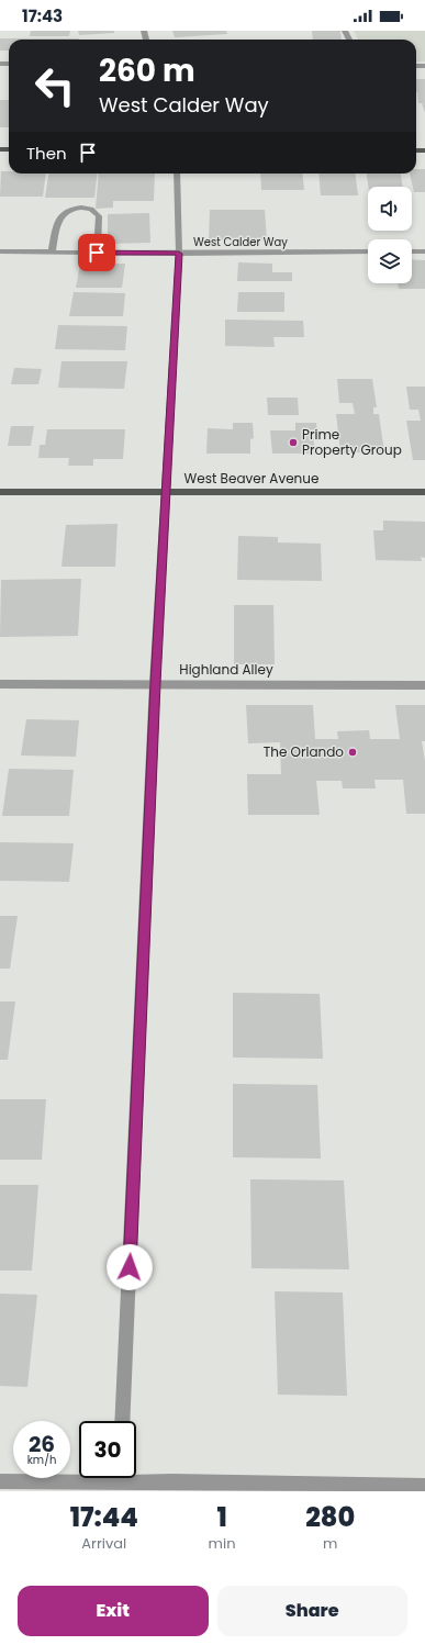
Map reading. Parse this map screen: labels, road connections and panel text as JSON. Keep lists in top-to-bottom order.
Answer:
{
  "streets": {
    "main road": ["West Beaver Avenue"],
    "street": ["West Calder Way", "Highland Alley"]
  },
  "places": ["Prime Property Group", "The Orlando"],
  "page": {
    "status": "17:43",
    "turn": ["260 m", "West Calder Way"],
    "then": "Then",
    "speed": "26 km/h",
    "limit": "30",
    "eta": [
      "17:44",
      "Arrival",
      "1",
      "min",
      "280",
      "m"
    ],
    "buttons": ["Exit", "Share"]
  }
}
